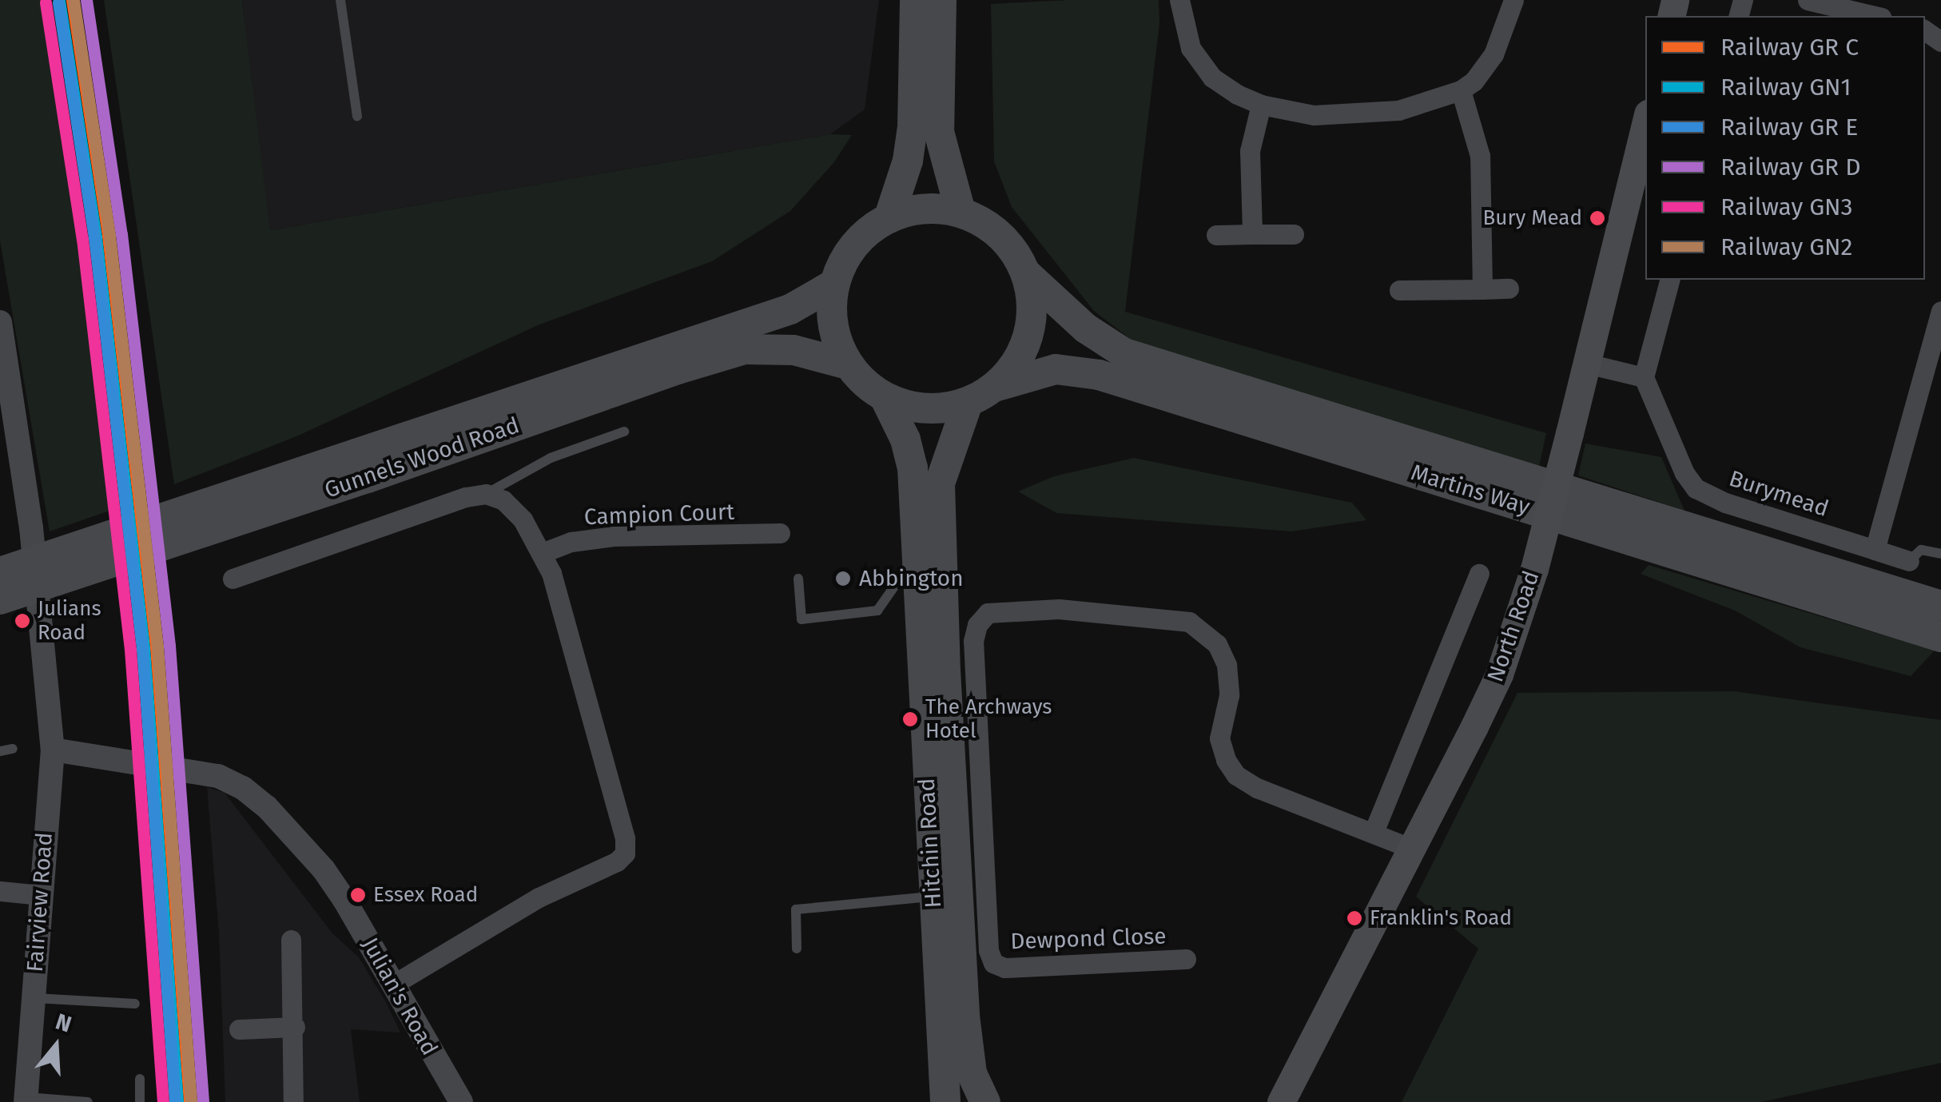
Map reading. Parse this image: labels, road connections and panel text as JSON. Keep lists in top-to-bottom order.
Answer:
{
  "streets": {
    "main road": [
      "Gunnels Wood Road",
      "Martins Way",
      "North Road",
      "Hitchin Road"
    ],
    "street": [
      "Burymead",
      "Campion Court",
      "Fairview Road",
      "Dewpond Close",
      "Julian's Road"
    ]
  },
  "crossings": [
    ["Gunnels Wood Road", "Martins Way"],
    ["Gunnels Wood Road", "Hitchin Road"],
    ["Martins Way", "Hitchin Road"],
    ["Fairview Road", "Julian's Road"]
  ],
  "places": [
    "Bury Mead",
    "Abbington",
    "Julians Road",
    "The Archways Hotel",
    "Essex Road",
    "Franklin's Road"
  ],
  "lines": ["rail line GN1", "rail line GN2", "rail line GN3"],
  "legend": [
    "Railway GR C",
    "Railway GN1",
    "Railway GR E",
    "Railway GR D",
    "Railway GN3",
    "Railway GN2"
  ],
  "north": "top"
}
